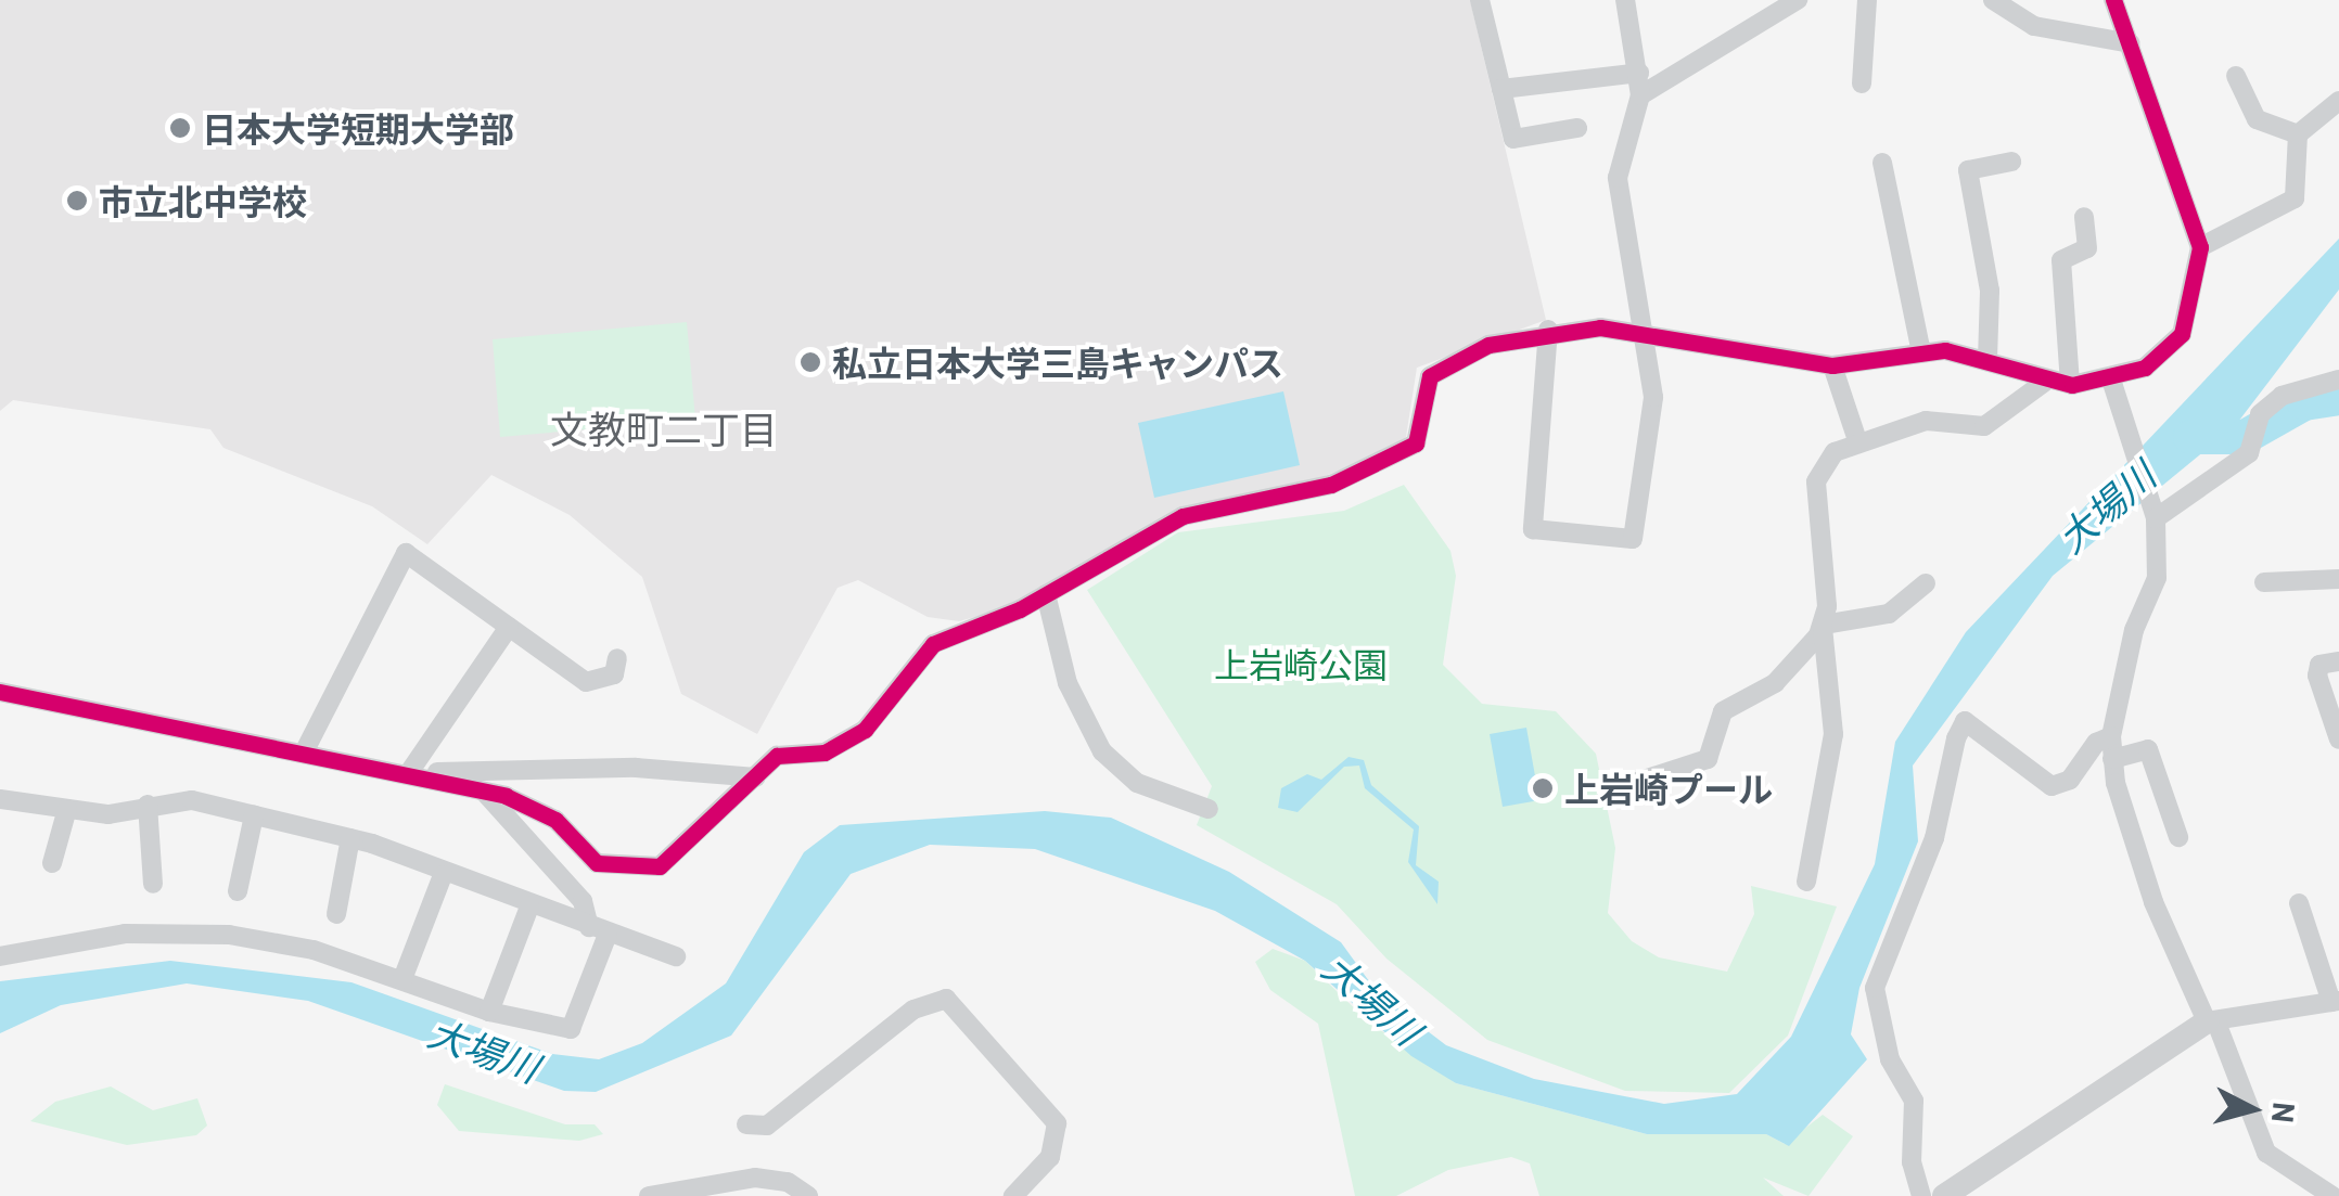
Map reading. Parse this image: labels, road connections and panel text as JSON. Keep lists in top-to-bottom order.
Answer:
{
  "districts": ["文教町二丁目"],
  "water": ["大場川"],
  "parks": ["上岩崎公園"],
  "places": [
    "日本大学短期大学部",
    "市立北中学校",
    "私立日本大学三島キャンパス",
    "上岩崎プール"
  ],
  "north": "right"
}
